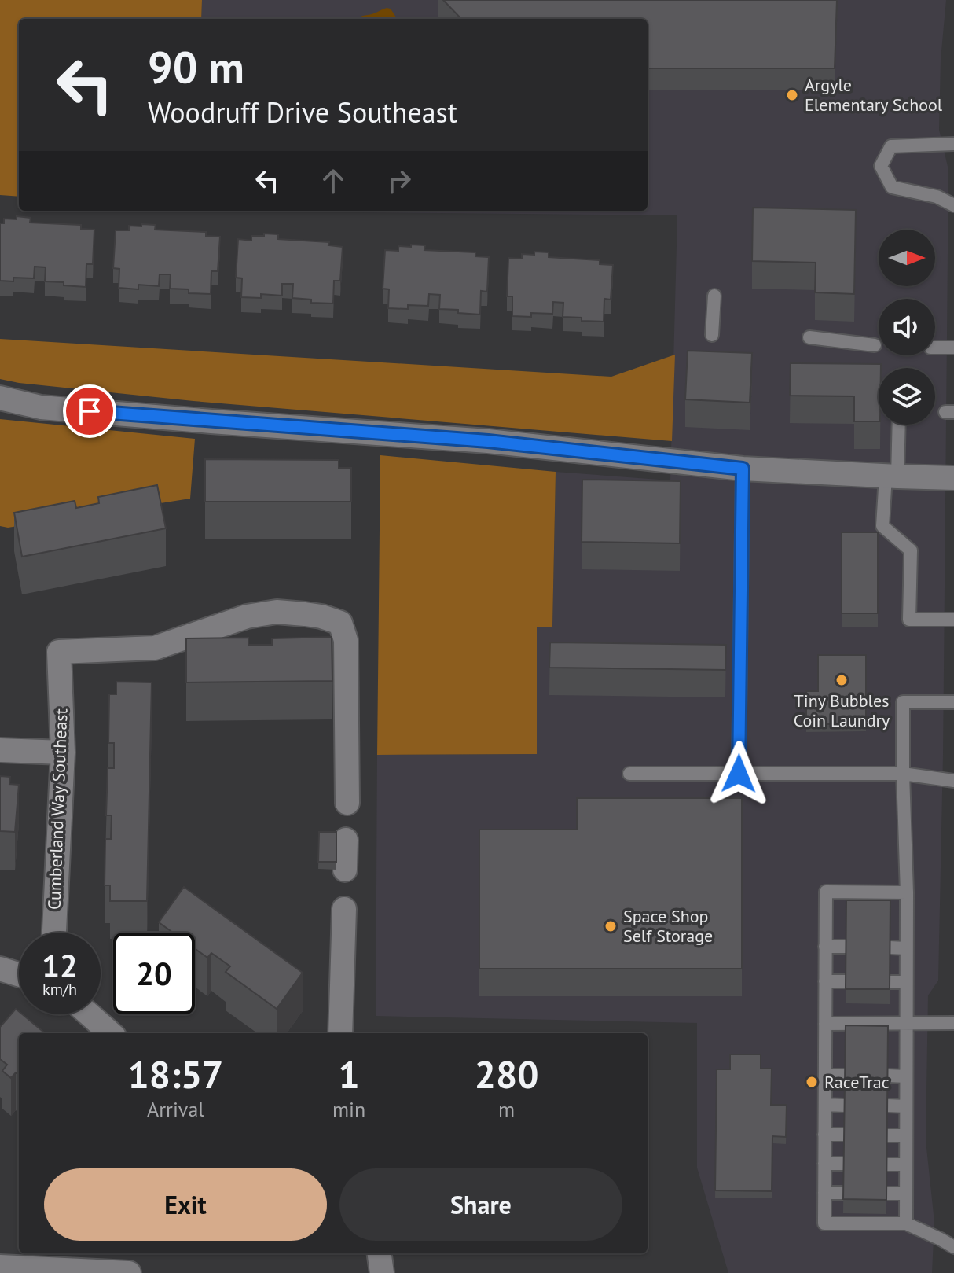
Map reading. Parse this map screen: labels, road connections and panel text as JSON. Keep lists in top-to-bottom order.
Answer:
{
  "streets": {
    "street": ["Cumberland Way Southeast"]
  },
  "places": [
    "Argyle Elementary School",
    "Tiny Bubbles Coin Laundry",
    "Space Shop Self Storage",
    "RaceTrac"
  ],
  "north": "right",
  "page": {
    "turn": ["90 m", "Woodruff Drive Southeast"],
    "speed": "12 km/h",
    "limit": "20",
    "eta": [
      "18:57",
      "Arrival",
      "1",
      "min",
      "280",
      "m"
    ],
    "buttons": ["Exit", "Share"]
  }
}
